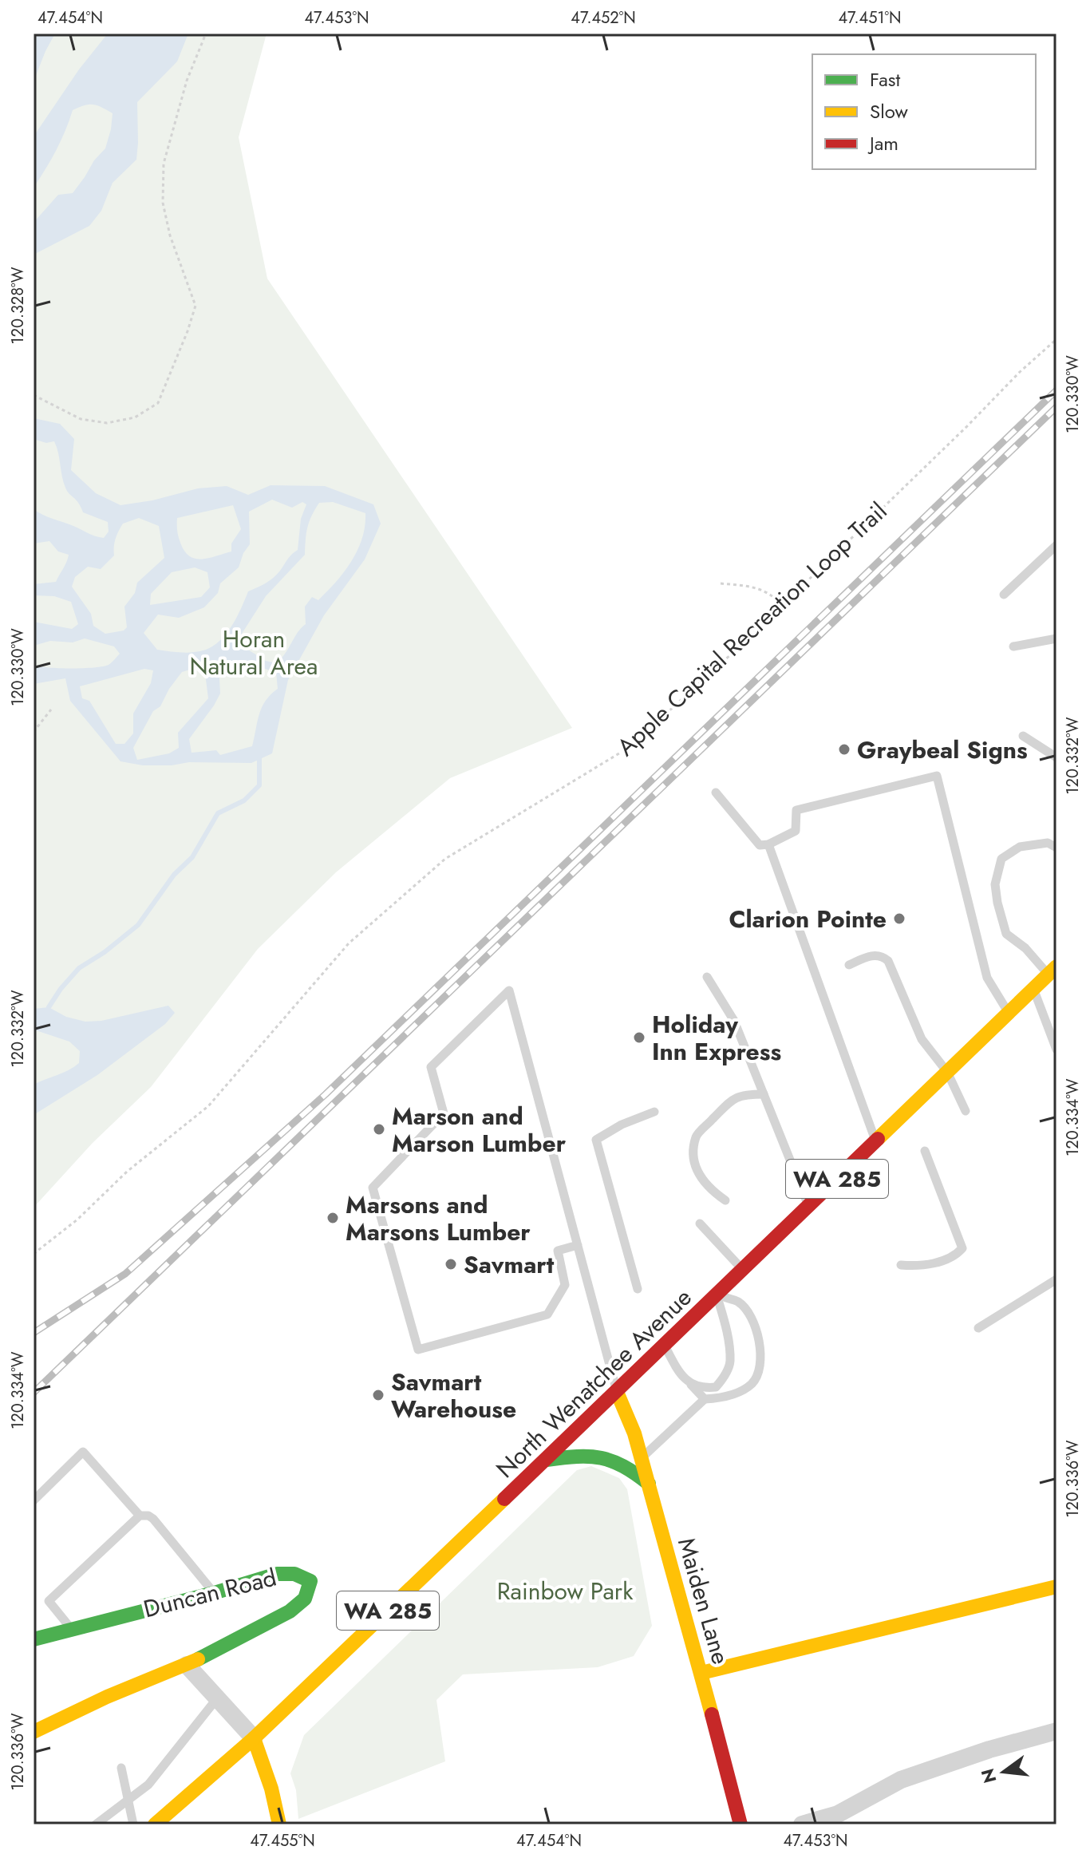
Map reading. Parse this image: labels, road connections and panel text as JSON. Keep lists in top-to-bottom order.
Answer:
{
  "streets": {
    "main road": [
      "WA 285",
      "North Wenatchee Avenue",
      "Duncan Road",
      "Maiden Lane"
    ],
    "path": ["Apple Capital Recreation Loop Trail"]
  },
  "crossings": [
    ["North Wenatchee Avenue", "Maiden Lane"]
  ],
  "parks": ["Horan Natural Area", "Rainbow Park"],
  "places": [
    "Graybeal Signs",
    "Clarion Pointe",
    "Holiday Inn Express",
    "Marson and Marson Lumber",
    "Marsons and Marsons Lumber",
    "Savmart",
    "Savmart Warehouse"
  ],
  "legend": ["Fast", "Slow", "Jam"],
  "north": "left",
  "coordinates": [
    "47.454°N",
    "47.453°N",
    "47.452°N",
    "47.451°N",
    "120.328°W",
    "120.330°W",
    "120.332°W",
    "120.334°W",
    "120.336°W",
    "47.455°N"
  ]
}
